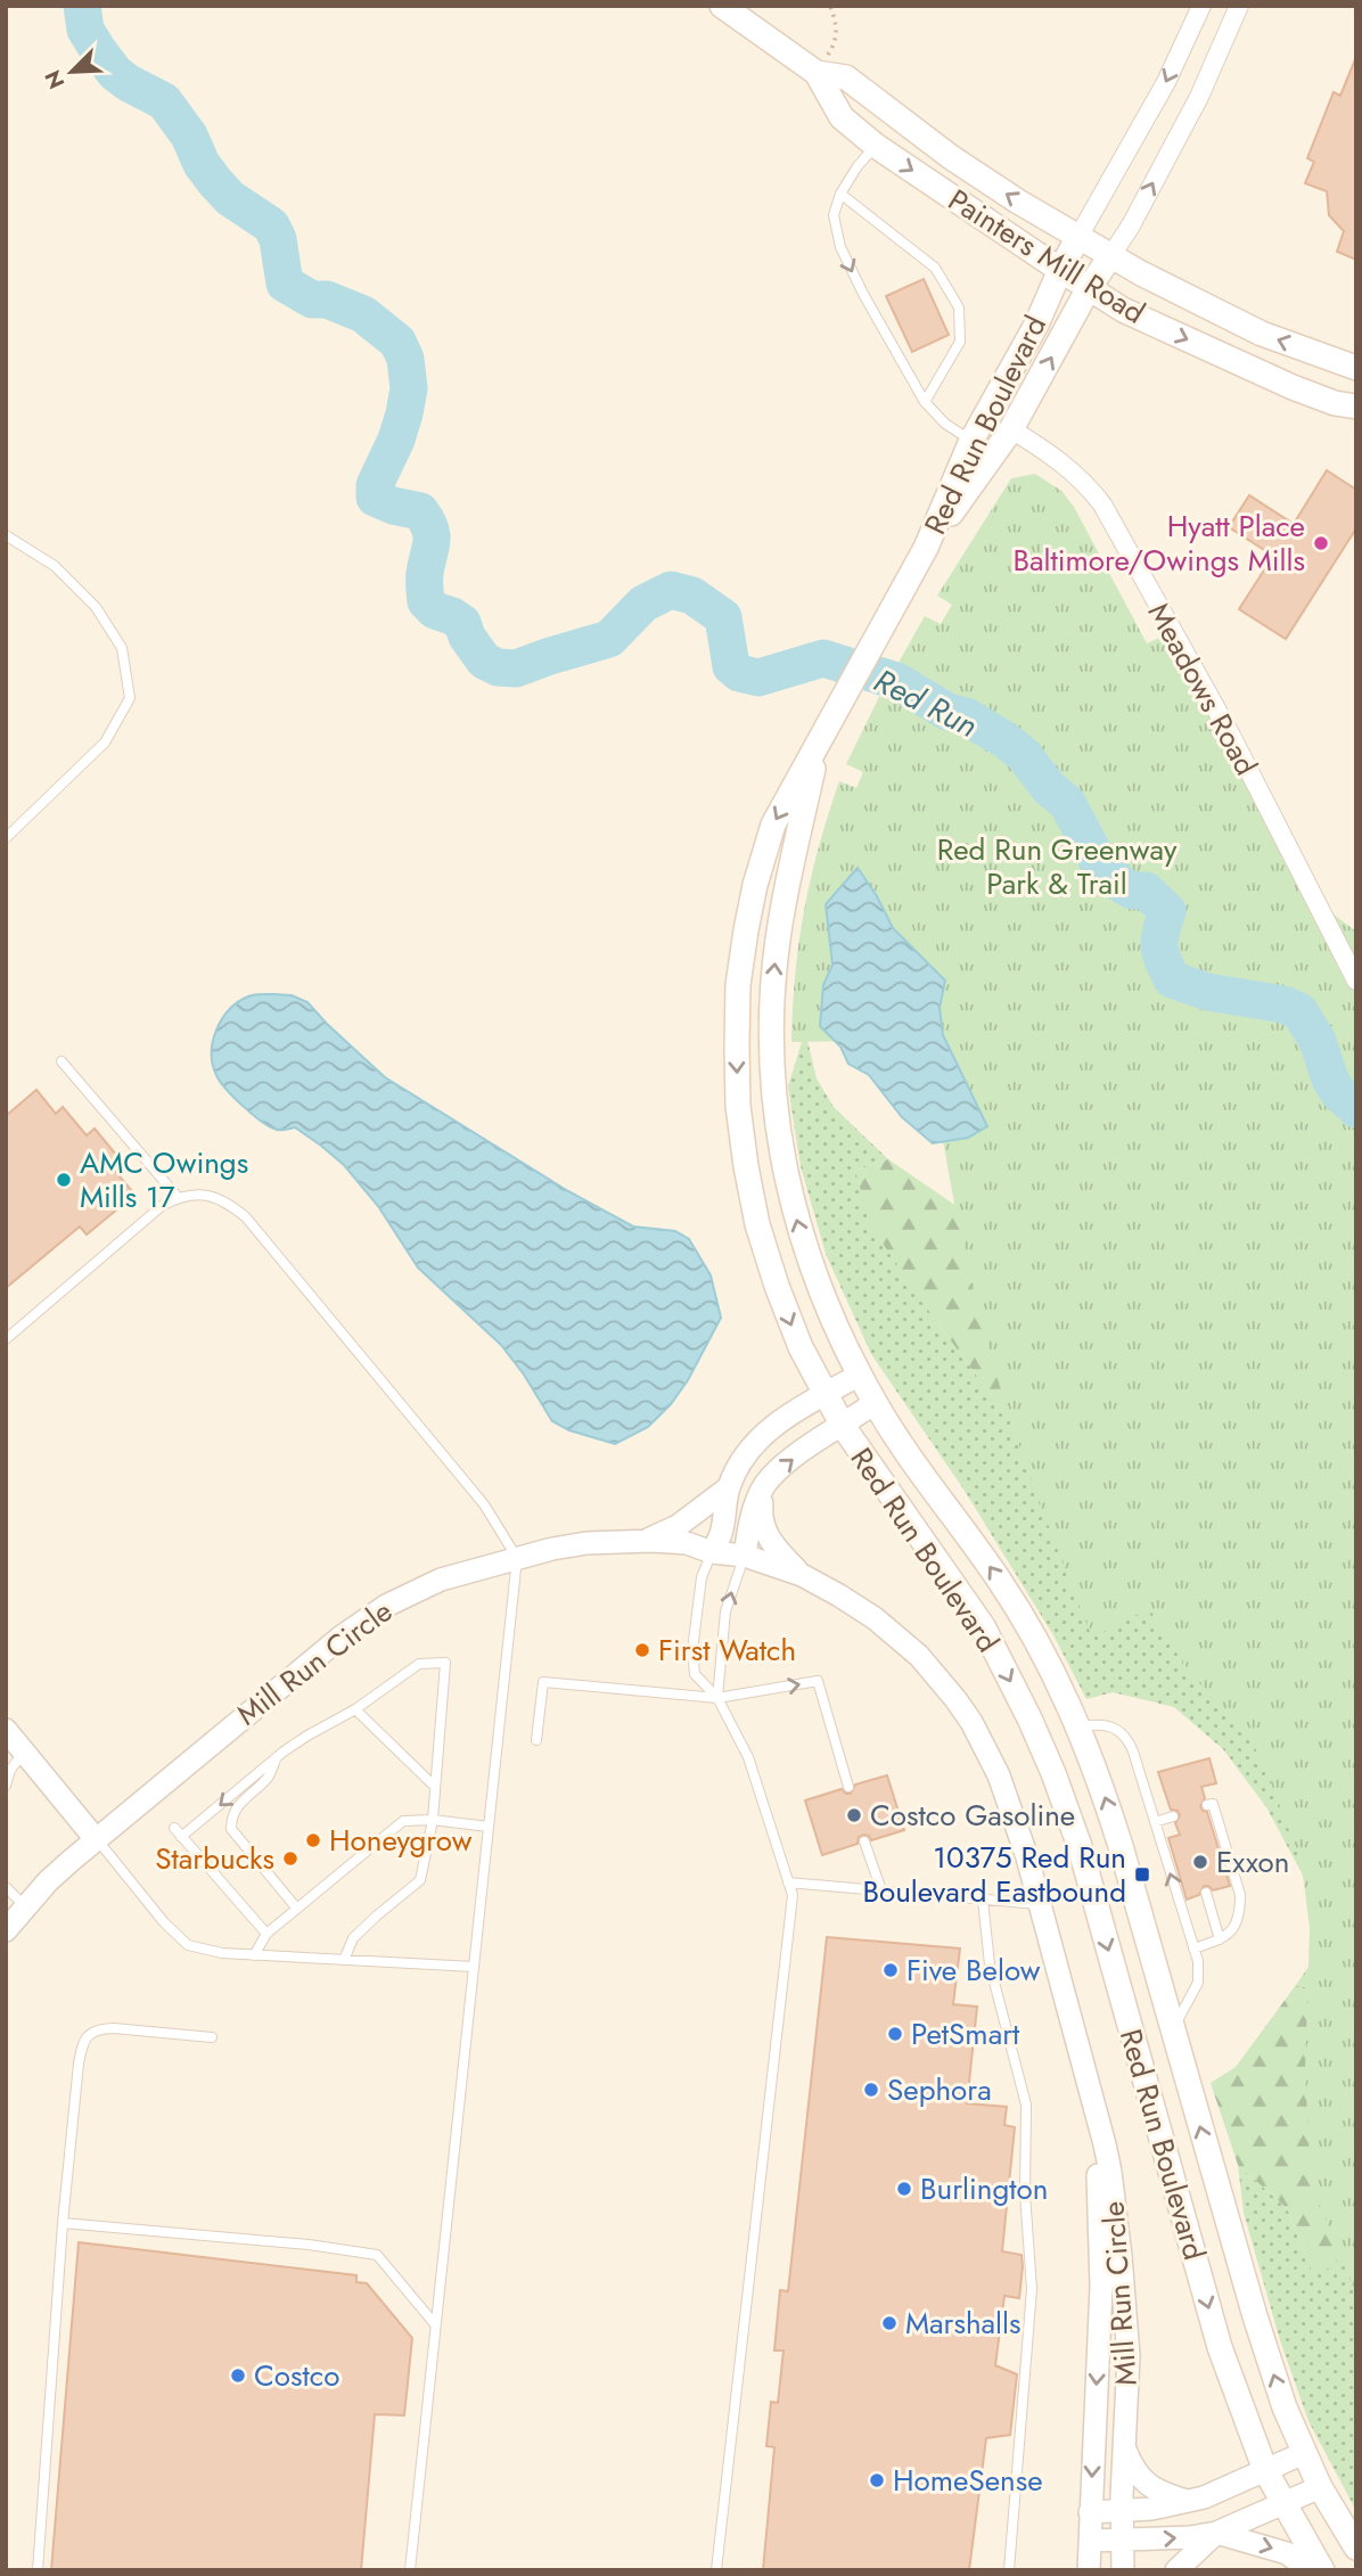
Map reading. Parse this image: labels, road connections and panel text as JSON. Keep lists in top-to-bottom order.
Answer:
{
  "streets": {
    "main road": ["Painters Mill Road", "Red Run Boulevard"],
    "street": ["Meadows Road", "Mill Run Circle"]
  },
  "crossings": [
    ["Painters Mill Road", "Red Run Boulevard"],
    ["Red Run Boulevard", "Meadows Road"]
  ],
  "water": ["Red Run"],
  "parks": ["Red Run Greenway Park & Trail"],
  "places": {
    "other": [
      "Hyatt Place Baltimore/Owings Mills",
      "AMC Owings Mills 17",
      "First Watch",
      "Costco Gasoline",
      "Honeygrow",
      "Starbucks",
      "Exxon",
      "Five Below",
      "PetSmart",
      "Sephora",
      "Burlington",
      "Marshalls",
      "Costco",
      "HomeSense"
    ],
    "transit": ["10375 Red Run Boulevard Eastbound"]
  },
  "north": "bottom left"
}
